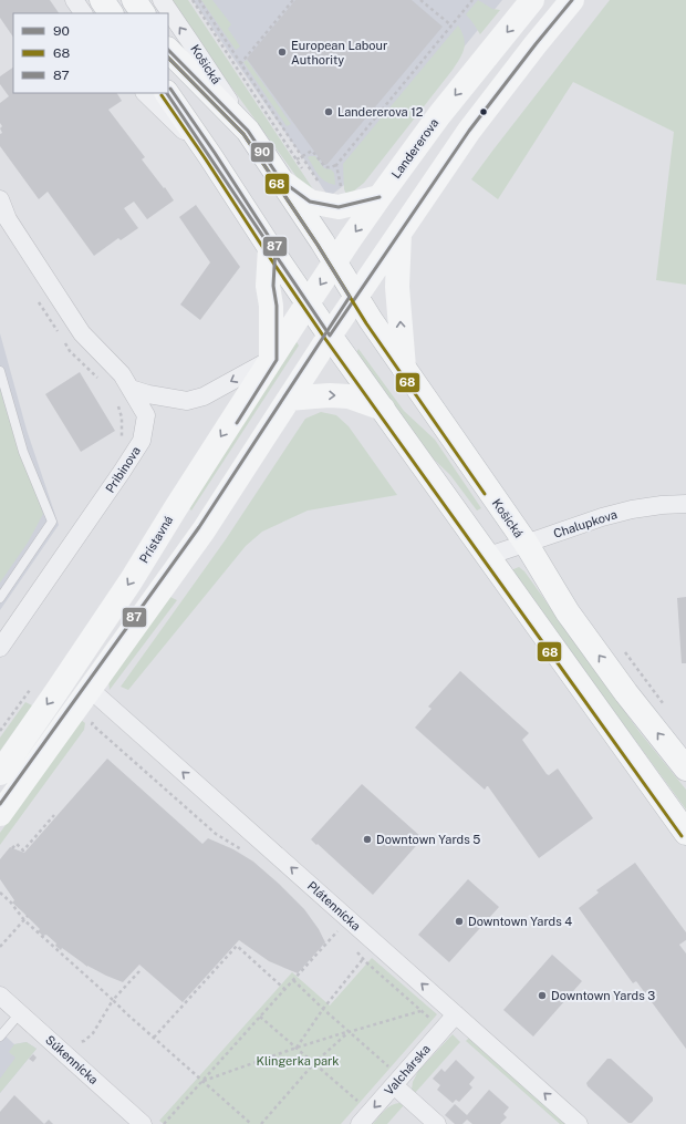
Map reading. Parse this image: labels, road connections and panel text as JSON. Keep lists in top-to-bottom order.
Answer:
{
  "streets": {
    "main road": ["Košická", "Landererova", "Prístavná"],
    "street": [
      "Pribinova",
      "Chalupkova",
      "Plátennícka",
      "Súkennícka",
      "Valchárska"
    ]
  },
  "crossings": [
    ["Košická", "Landererova"],
    ["Košická", "Chalupkova"],
    ["Landererova", "Prístavná"],
    ["Plátennícka", "Valchárska"]
  ],
  "one_way": ["Košická", "Plátennícka", "Valchárska"],
  "parks": ["Klingerka park"],
  "places": [
    "European Labour Authority",
    "Landererova 12",
    "Downtown Yards 5",
    "Downtown Yards 4",
    "Downtown Yards 3"
  ],
  "lines": ["transit line 90", "transit line 68", "transit line 87"],
  "legend": ["90", "68", "87"]
}
